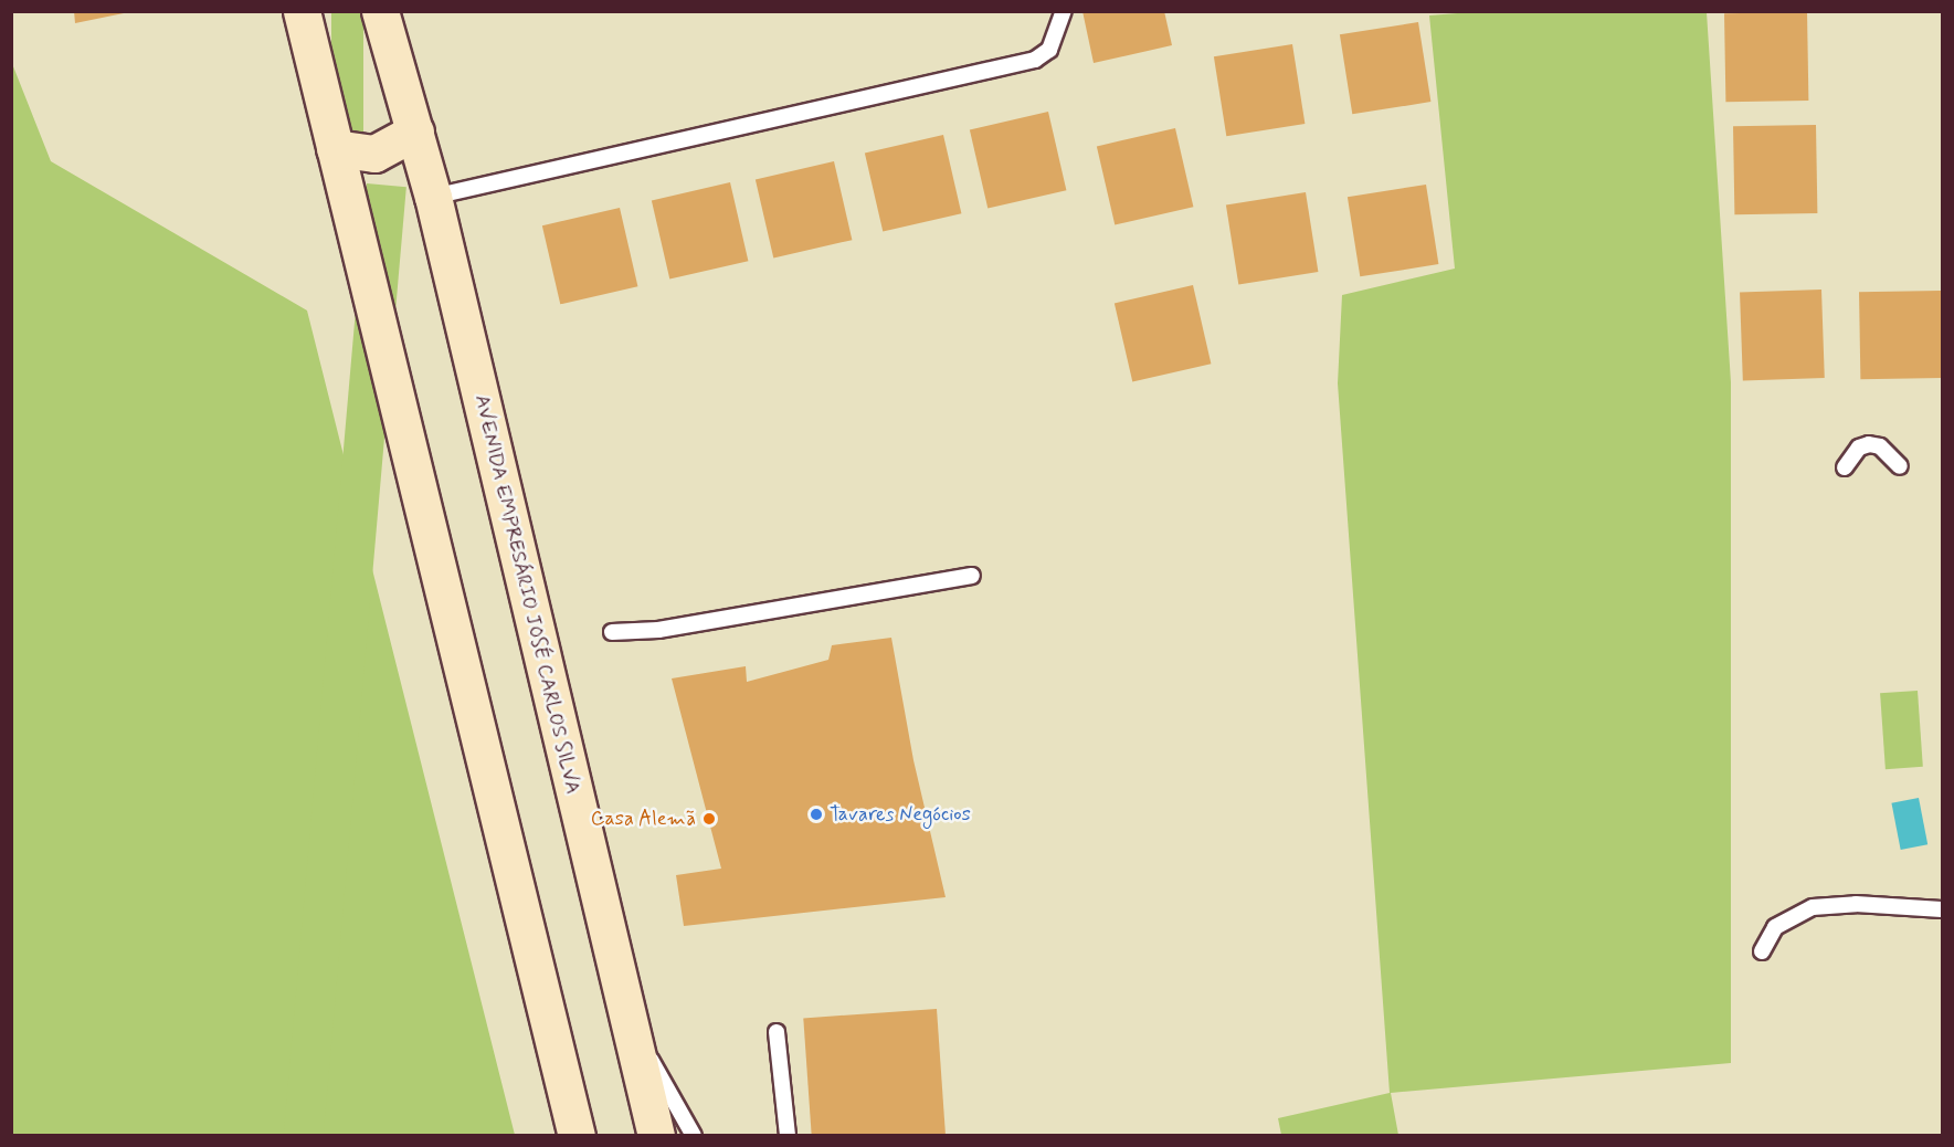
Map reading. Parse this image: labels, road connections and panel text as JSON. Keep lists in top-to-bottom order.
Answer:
{
  "streets": {
    "main road": ["AVENIDA EMPRESÁRIO JOSÉ CARLOS SILVA"]
  },
  "places": ["Tavares Negócios", "Casa Alemã"]
}
